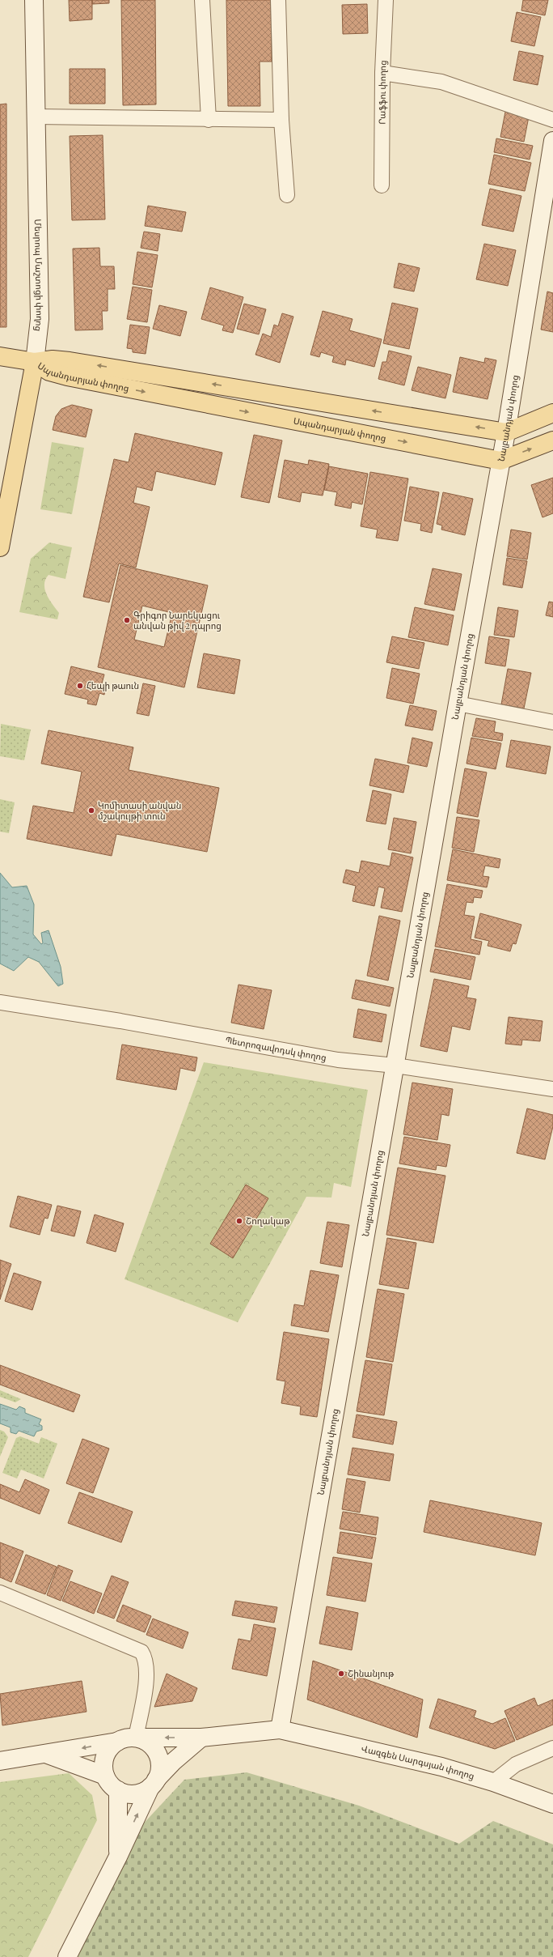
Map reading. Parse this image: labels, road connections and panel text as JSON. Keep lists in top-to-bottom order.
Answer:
{
  "streets": {
    "main road": ["Մեսրոպ Մաշտոցի փողոց", "Սպանդարյան փողոց"],
    "street": [
      "Րաֆֆու փողոց",
      "Նալբանդյան փողոց",
      "Պետրոզավոդսկ փողոց",
      "Վազգեն Սարգսյան փողոց"
    ]
  },
  "crossings": [
    ["Մեսրոպ Մաշտոցի փողոց", "Սպանդարյան փողոց"],
    ["Սպանդարյան փողոց", "Նալբանդյան փողոց"],
    ["Նալբանդյան փողոց", "Պետրոզավոդսկ փողոց"],
    ["Նալբանդյան փողոց", "Վազգեն Սարգսյան փողոց"]
  ],
  "places": [
    "Գրիգոր Նարեկացու անվան թիվ 2 դպրոց",
    "Հեպի թաուն",
    "Կոմիտասի անվան մշակույթի տուն",
    "Շողակաթ",
    "Շինանյութ"
  ]
}
